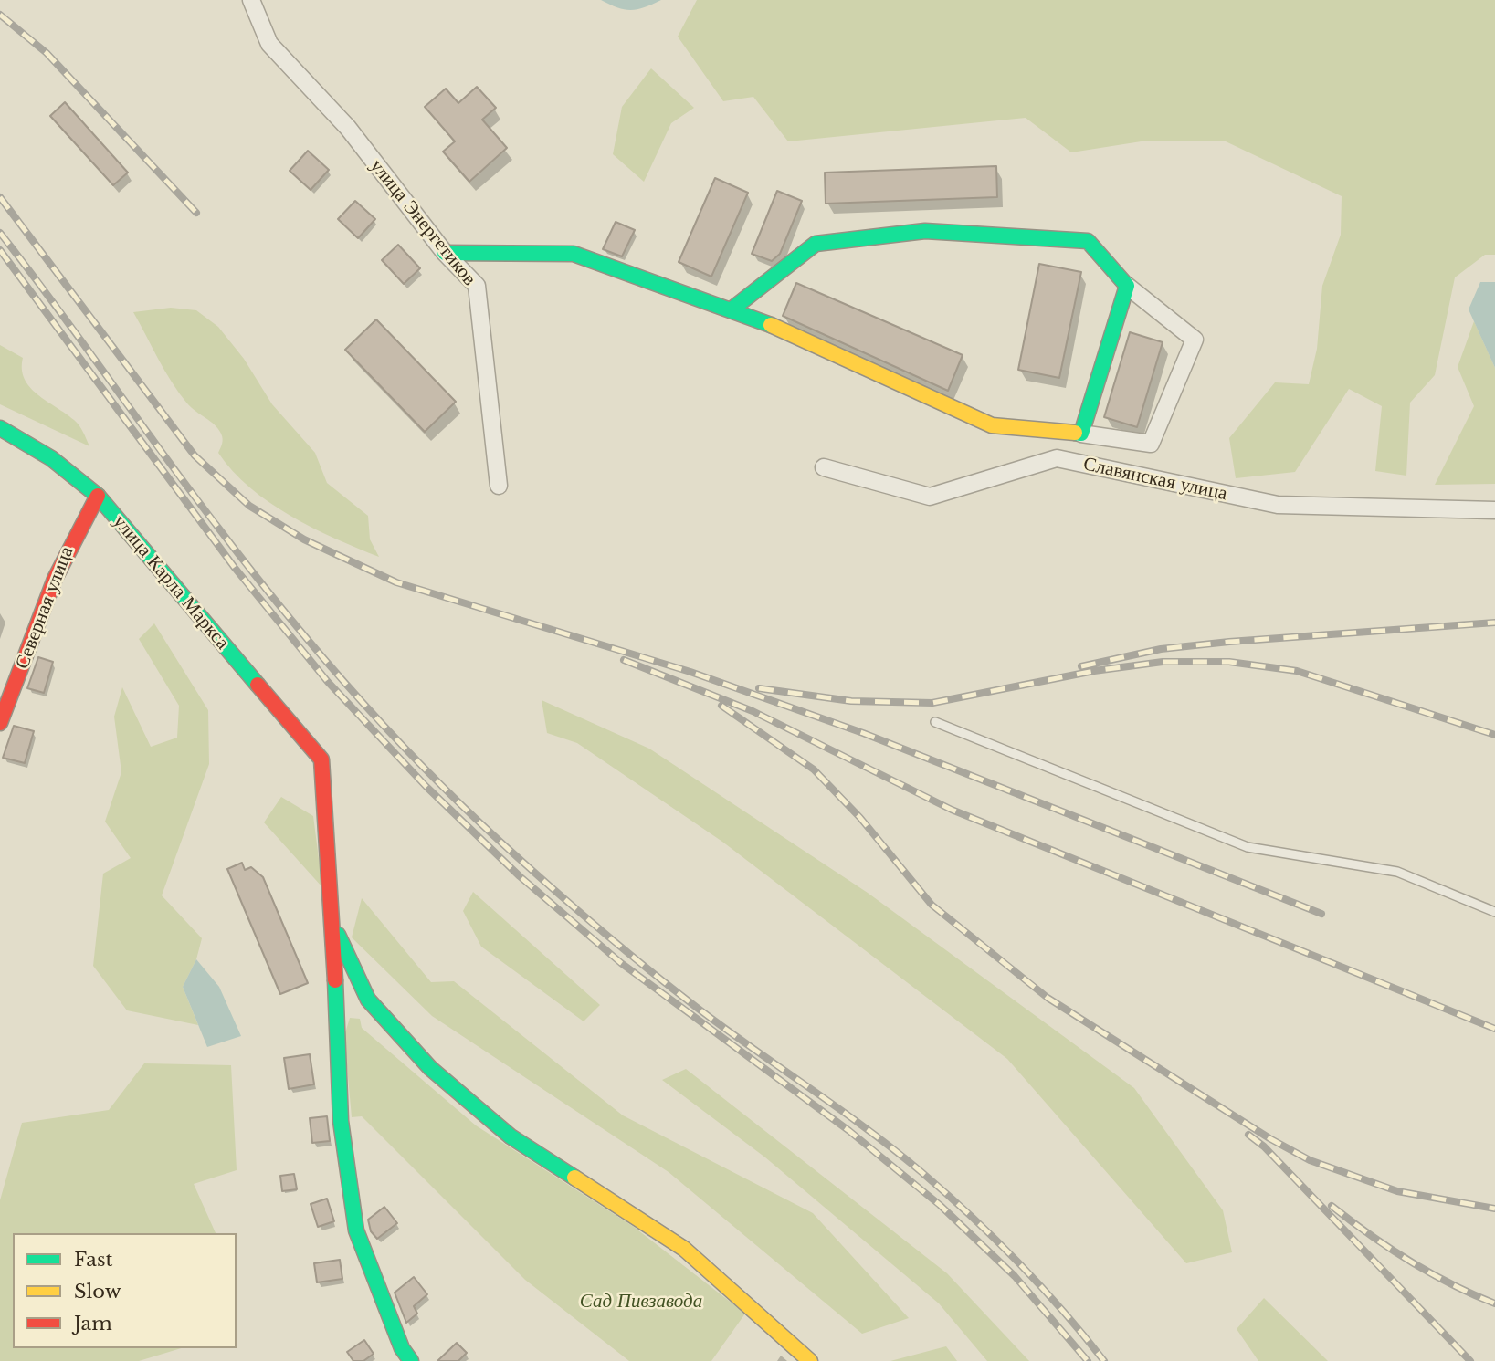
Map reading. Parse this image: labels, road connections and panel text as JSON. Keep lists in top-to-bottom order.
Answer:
{
  "streets": {
    "street": [
      "улица Энергетиков",
      "Славянская улица",
      "улица Карла Маркса",
      "Северная улица"
    ]
  },
  "crossings": [
    ["улица Карла Маркса", "Северная улица"]
  ],
  "parks": ["Сад Пивзавода"],
  "legend": ["Fast", "Slow", "Jam"]
}
